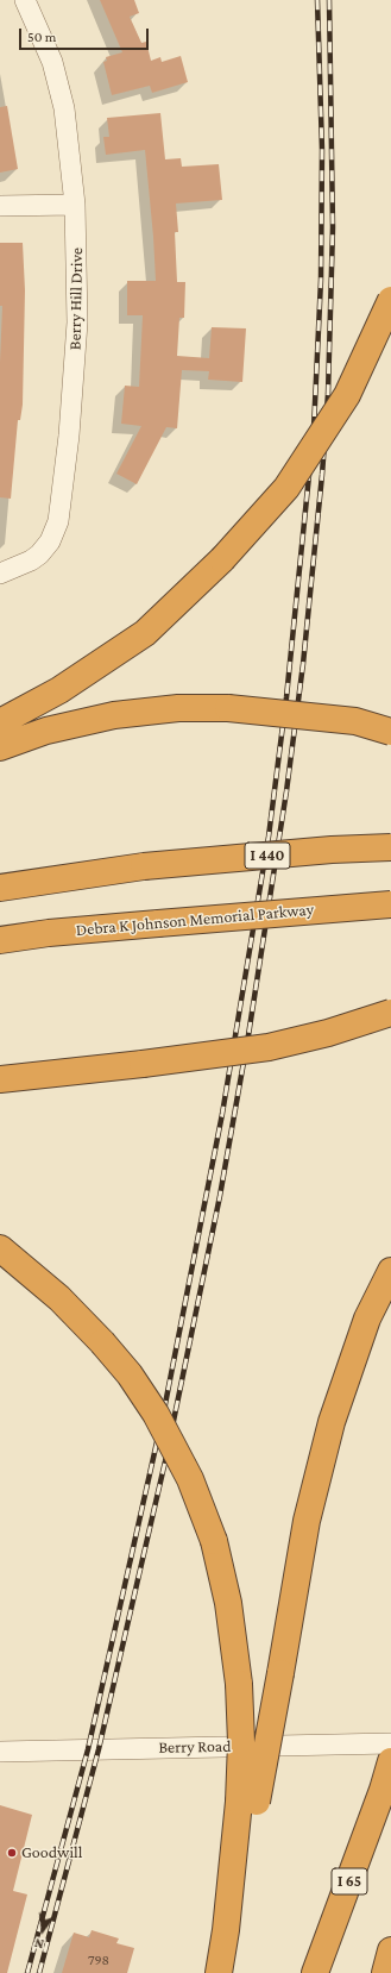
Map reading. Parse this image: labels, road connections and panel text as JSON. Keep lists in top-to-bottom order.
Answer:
{
  "streets": {
    "highway": ["I 440", "Debra K Johnson Memorial Parkway", "I 65"],
    "street": ["Berry Hill Drive", "Berry Road"]
  },
  "places": ["Goodwill"],
  "house_numbers": ["798"],
  "scale_bar": "50 m",
  "north": "bottom"
}
